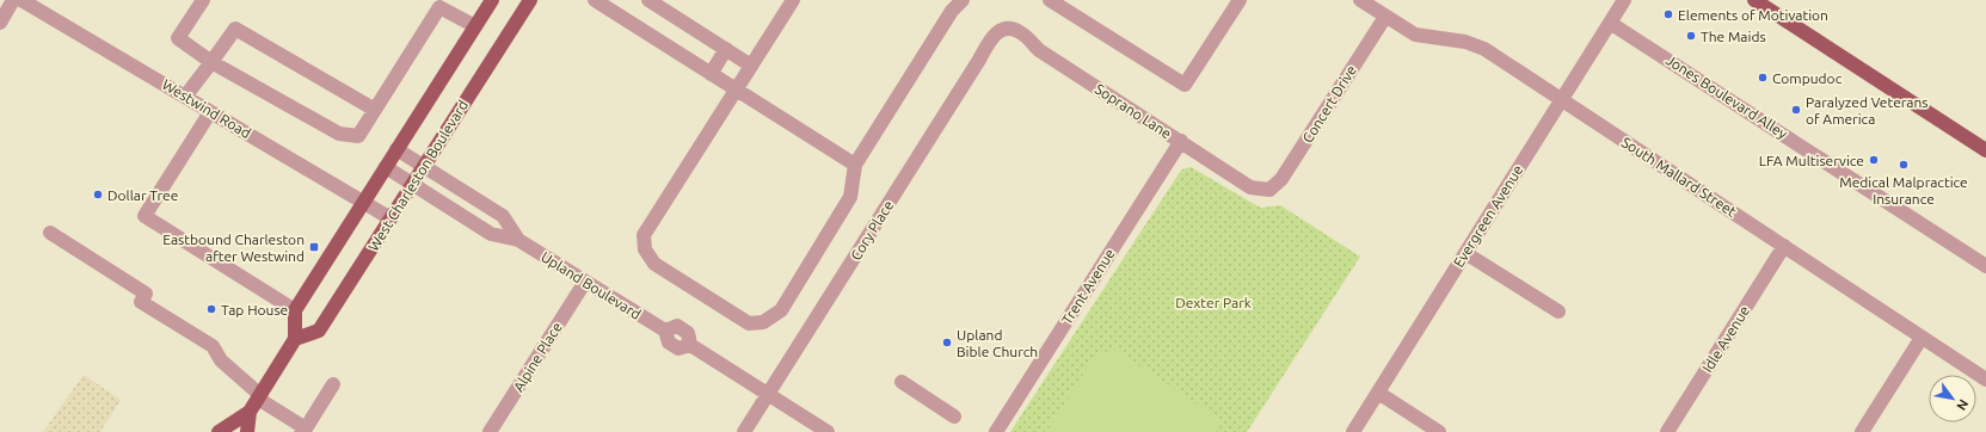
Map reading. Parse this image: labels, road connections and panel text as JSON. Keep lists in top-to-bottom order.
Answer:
{
  "streets": {
    "main road": ["West Charleston Boulevard"],
    "street": [
      "Jones Boulevard Alley",
      "Concert Drive",
      "Westwind Road",
      "Soprano Lane",
      "South Mallard Street",
      "Evergreen Avenue",
      "Cory Place",
      "Upland Boulevard",
      "Trent Avenue",
      "Idle Avenue",
      "Alpine Place"
    ]
  },
  "crossings": [
    ["Jones Boulevard Alley", "Evergreen Avenue"],
    ["Concert Drive", "Soprano Lane"],
    ["Concert Drive", "South Mallard Street"],
    ["Westwind Road", "West Charleston Boulevard"],
    ["Soprano Lane", "Cory Place"],
    ["Soprano Lane", "Trent Avenue"],
    ["West Charleston Boulevard", "Upland Boulevard"],
    ["South Mallard Street", "Evergreen Avenue"],
    ["South Mallard Street", "Idle Avenue"],
    ["Cory Place", "Upland Boulevard"],
    ["Upland Boulevard", "Alpine Place"]
  ],
  "parks": ["Dexter Park"],
  "places": {
    "other": [
      "Elements of Motivation",
      "The Maids",
      "Compudoc",
      "Paralyzed Veterans of America",
      "LFA Multiservice",
      "Medical Malpractice Insurance",
      "Dollar Tree",
      "Tap House",
      "Upland Bible Church"
    ],
    "transit": ["Eastbound Charleston after Westwind"]
  },
  "north": "bottom right"
}
